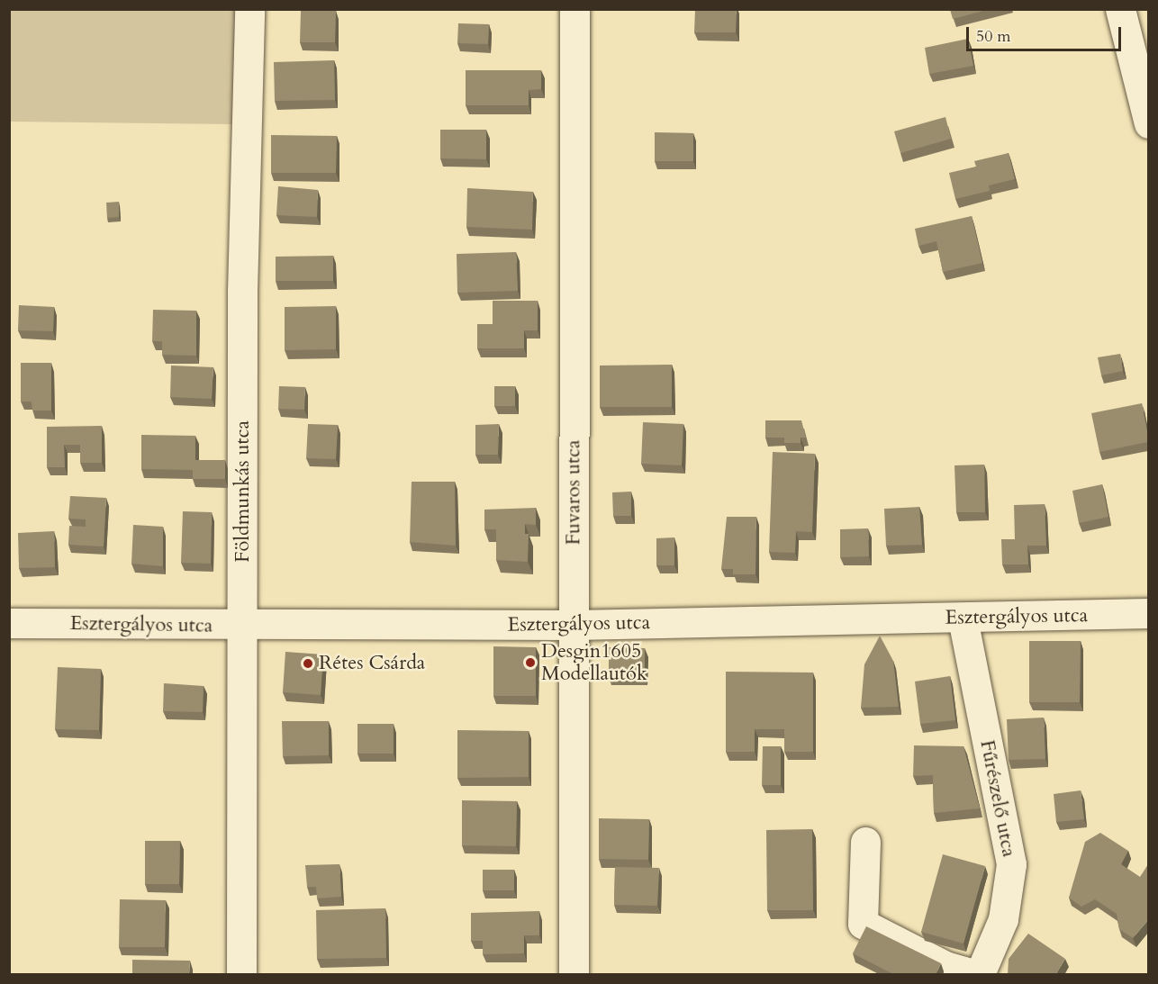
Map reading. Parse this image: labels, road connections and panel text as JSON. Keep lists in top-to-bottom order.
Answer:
{
  "streets": {
    "street": [
      "Földmunkás utca",
      "Fuvaros utca",
      "Esztergályos utca",
      "Fűrészelő utca"
    ]
  },
  "crossings": [
    ["Földmunkás utca", "Esztergályos utca"],
    ["Fuvaros utca", "Esztergályos utca"],
    ["Esztergályos utca", "Fűrészelő utca"]
  ],
  "places": ["Desgin1605 Modellautók", "Rétes Csárda"],
  "scale_bar": "50 m"
}
